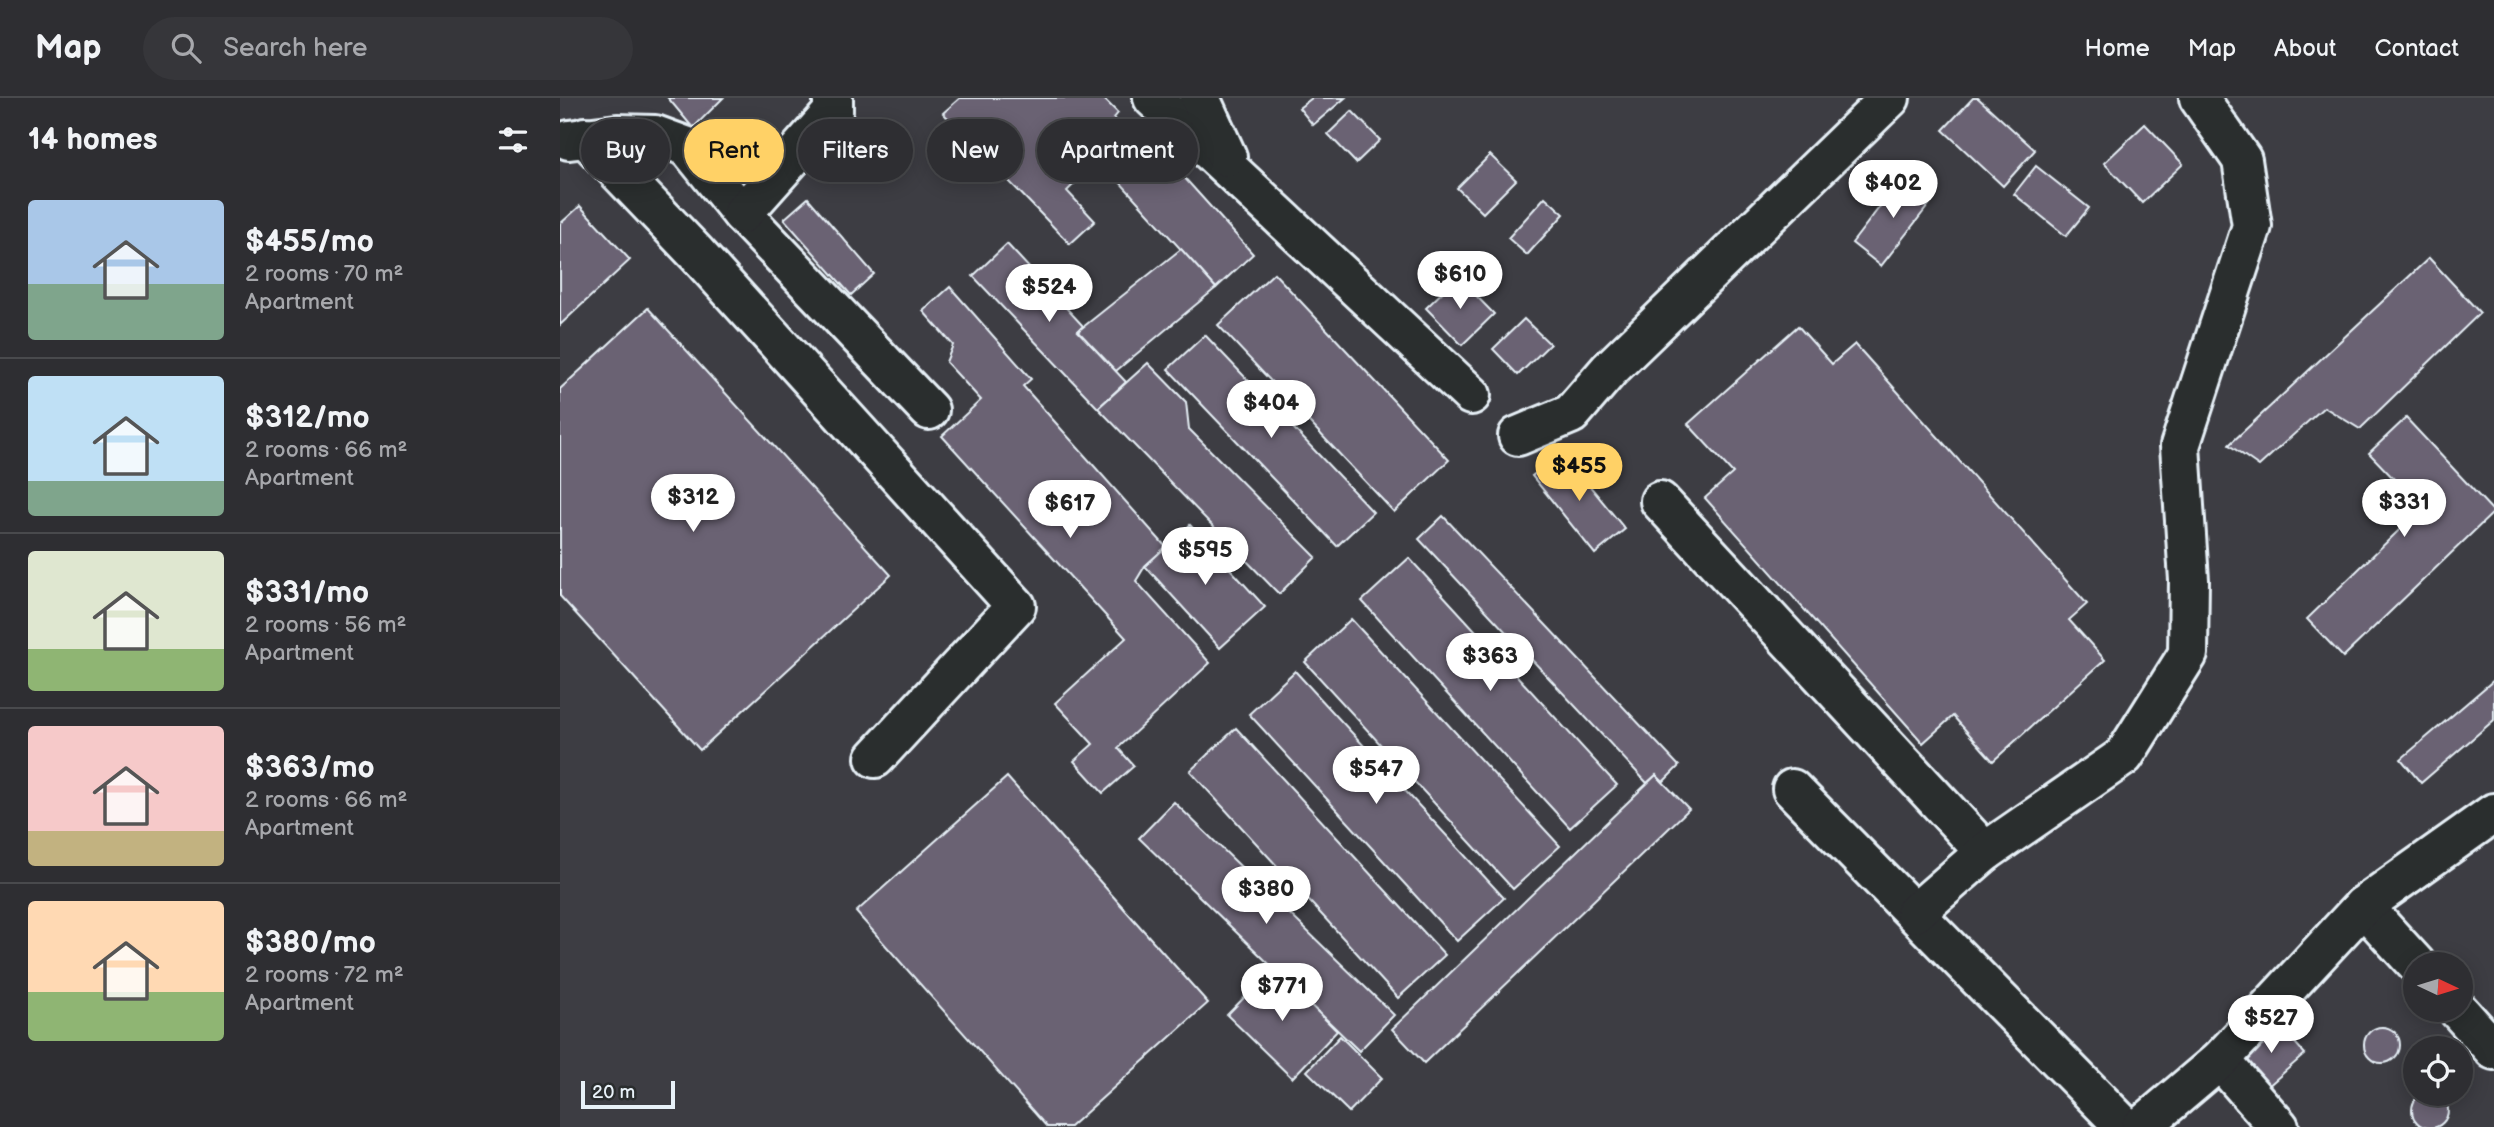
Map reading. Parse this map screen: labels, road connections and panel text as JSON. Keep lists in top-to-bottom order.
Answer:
{
  "scale_bar": "20 m",
  "north": "right",
  "page": {
    "header": "Map",
    "search": "Search here",
    "nav": [
      "Home",
      "Map",
      "About",
      "Contact"
    ],
    "heading": "14 homes",
    "chip": [
      "Buy",
      "Rent",
      "Filters",
      "New",
      "Apartment"
    ],
    "price": [
      "$402",
      "$610",
      "$524",
      "$404",
      "$455",
      "$312",
      "$331",
      "$617",
      "$595",
      "$363",
      "$547",
      "$380",
      "$771",
      "$527"
    ],
    "list": [
      {
        "name": "$455/mo",
        "note": "2 rooms · 70 m² · Apartment"
      },
      {
        "name": "$312/mo",
        "note": "2 rooms · 66 m² · Apartment"
      },
      {
        "name": "$331/mo",
        "note": "2 rooms · 56 m² · Apartment"
      },
      {
        "name": "$363/mo",
        "note": "2 rooms · 66 m² · Apartment"
      },
      {
        "name": "$380/mo",
        "note": "2 rooms · 72 m² · Apartment"
      }
    ],
    "scale": "20 m"
  }
}
